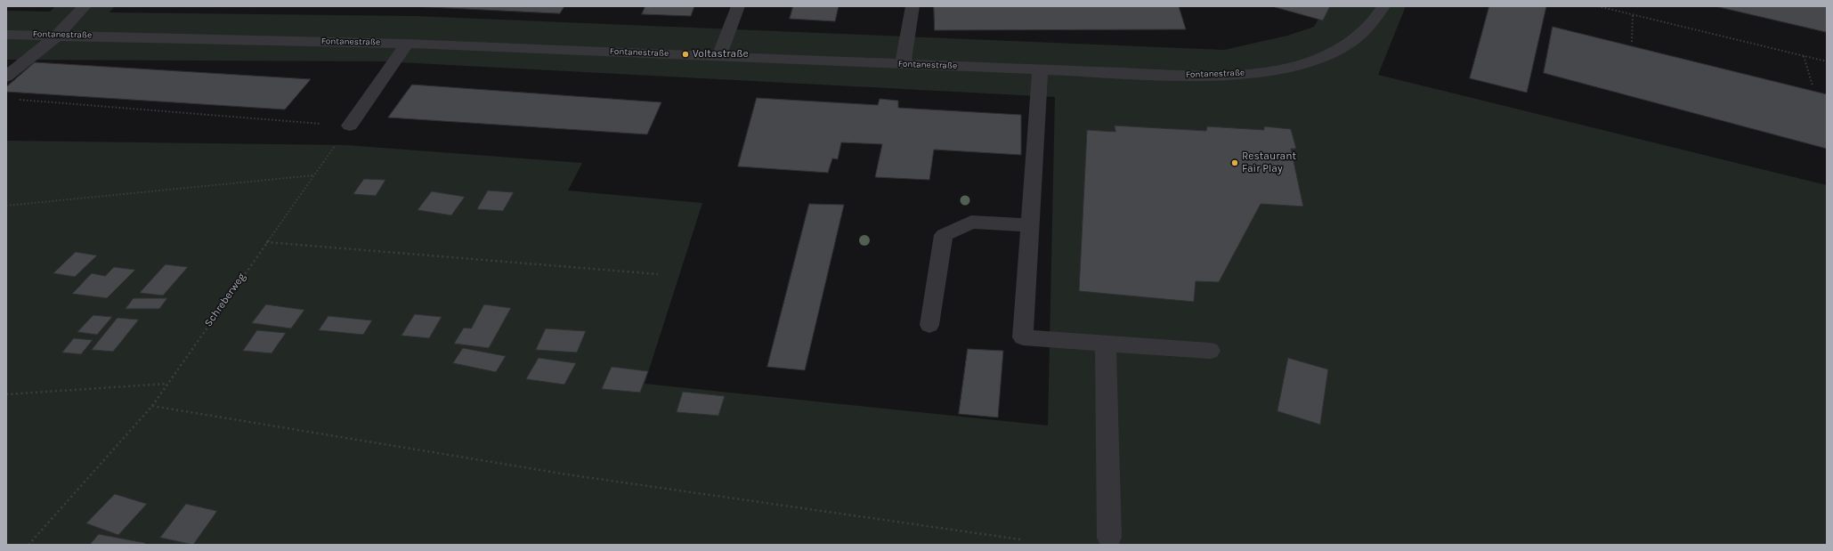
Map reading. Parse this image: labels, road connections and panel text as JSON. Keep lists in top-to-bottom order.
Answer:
{
  "streets": {
    "street": ["Fontanestraße"],
    "path": ["Schreberweg"]
  },
  "places": ["Voltastraße", "Restaurant Fair Play"]
}
